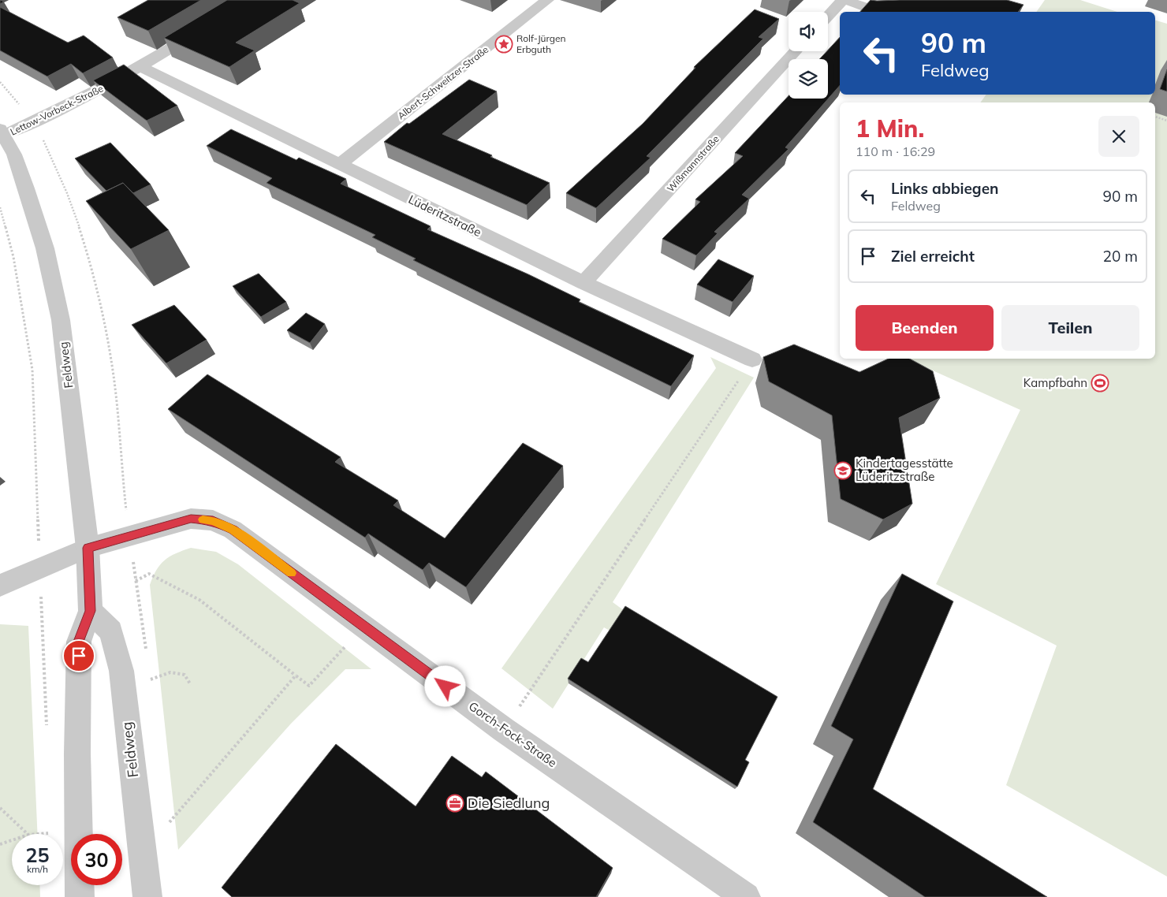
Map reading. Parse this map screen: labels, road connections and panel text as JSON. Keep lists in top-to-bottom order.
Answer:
{
  "streets": {
    "street": [
      "Albert-Schweitzer-Straße",
      "Lettow-Vorbeck-Straße",
      "Wißmannstraße",
      "Lüderitzstraße",
      "Feldweg",
      "Gorch-Fock-Straße"
    ]
  },
  "crossings": [
    ["Albert-Schweitzer-Straße", "Lüderitzstraße"],
    ["Lettow-Vorbeck-Straße", "Lüderitzstraße"],
    ["Lettow-Vorbeck-Straße", "Feldweg"],
    ["Wißmannstraße", "Lüderitzstraße"],
    ["Feldweg", "Gorch-Fock-Straße"]
  ],
  "places": {
    "place": ["Rolf-Jürgen Erbguth"],
    "sports": ["Kampfbahn"],
    "school or university": ["Kindertagesstätte Lüderitzstraße"],
    "office": ["Die Siedlung"]
  },
  "page": {
    "turn": ["90 m", "Feldweg"],
    "heading": ["1 Min.", "110 m · 16:29"],
    "list": [
      {
        "name": "Links abbiegen",
        "note": "Feldweg",
        "value": "90 m"
      },
      {
        "name": "Ziel erreicht",
        "value": "20 m"
      }
    ],
    "buttons": ["Beenden", "Teilen"],
    "speed": "25 km/h",
    "limit": "30"
  }
}
